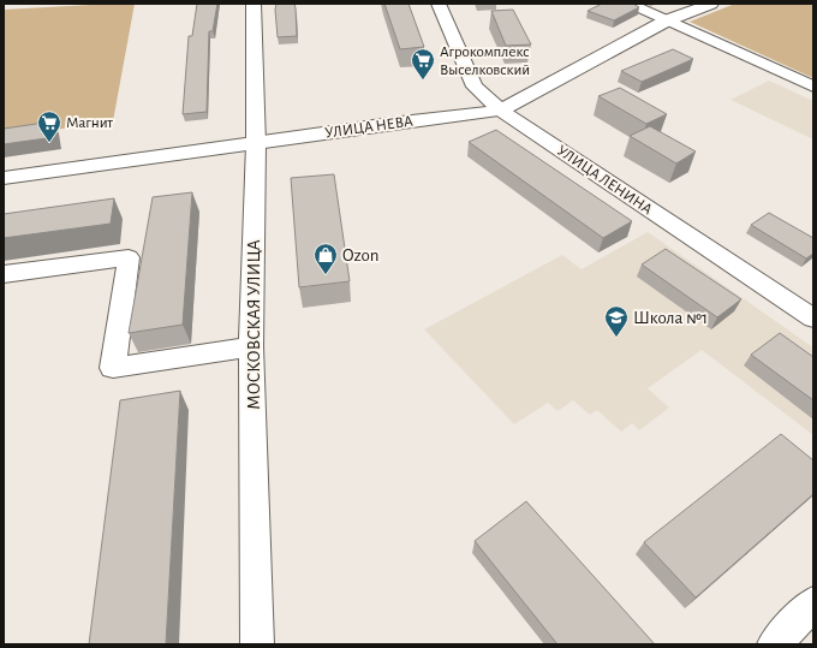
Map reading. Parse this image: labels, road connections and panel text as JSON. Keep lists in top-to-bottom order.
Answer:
{
  "streets": {
    "main road": ["УЛИЦА НЕВА", "УЛИЦА ЛЕНИНА"],
    "street": ["МОСКОВСКАЯ УЛИЦА"]
  },
  "crossings": [
    ["УЛИЦА НЕВА", "УЛИЦА ЛЕНИНА"],
    ["УЛИЦА НЕВА", "МОСКОВСКАЯ УЛИЦА"]
  ],
  "places": {
    "supermarket": ["Агрокомплекс Выселковский", "Магнит"],
    "shop": ["Ozon"],
    "school or university": ["Школа №1"]
  }
}
